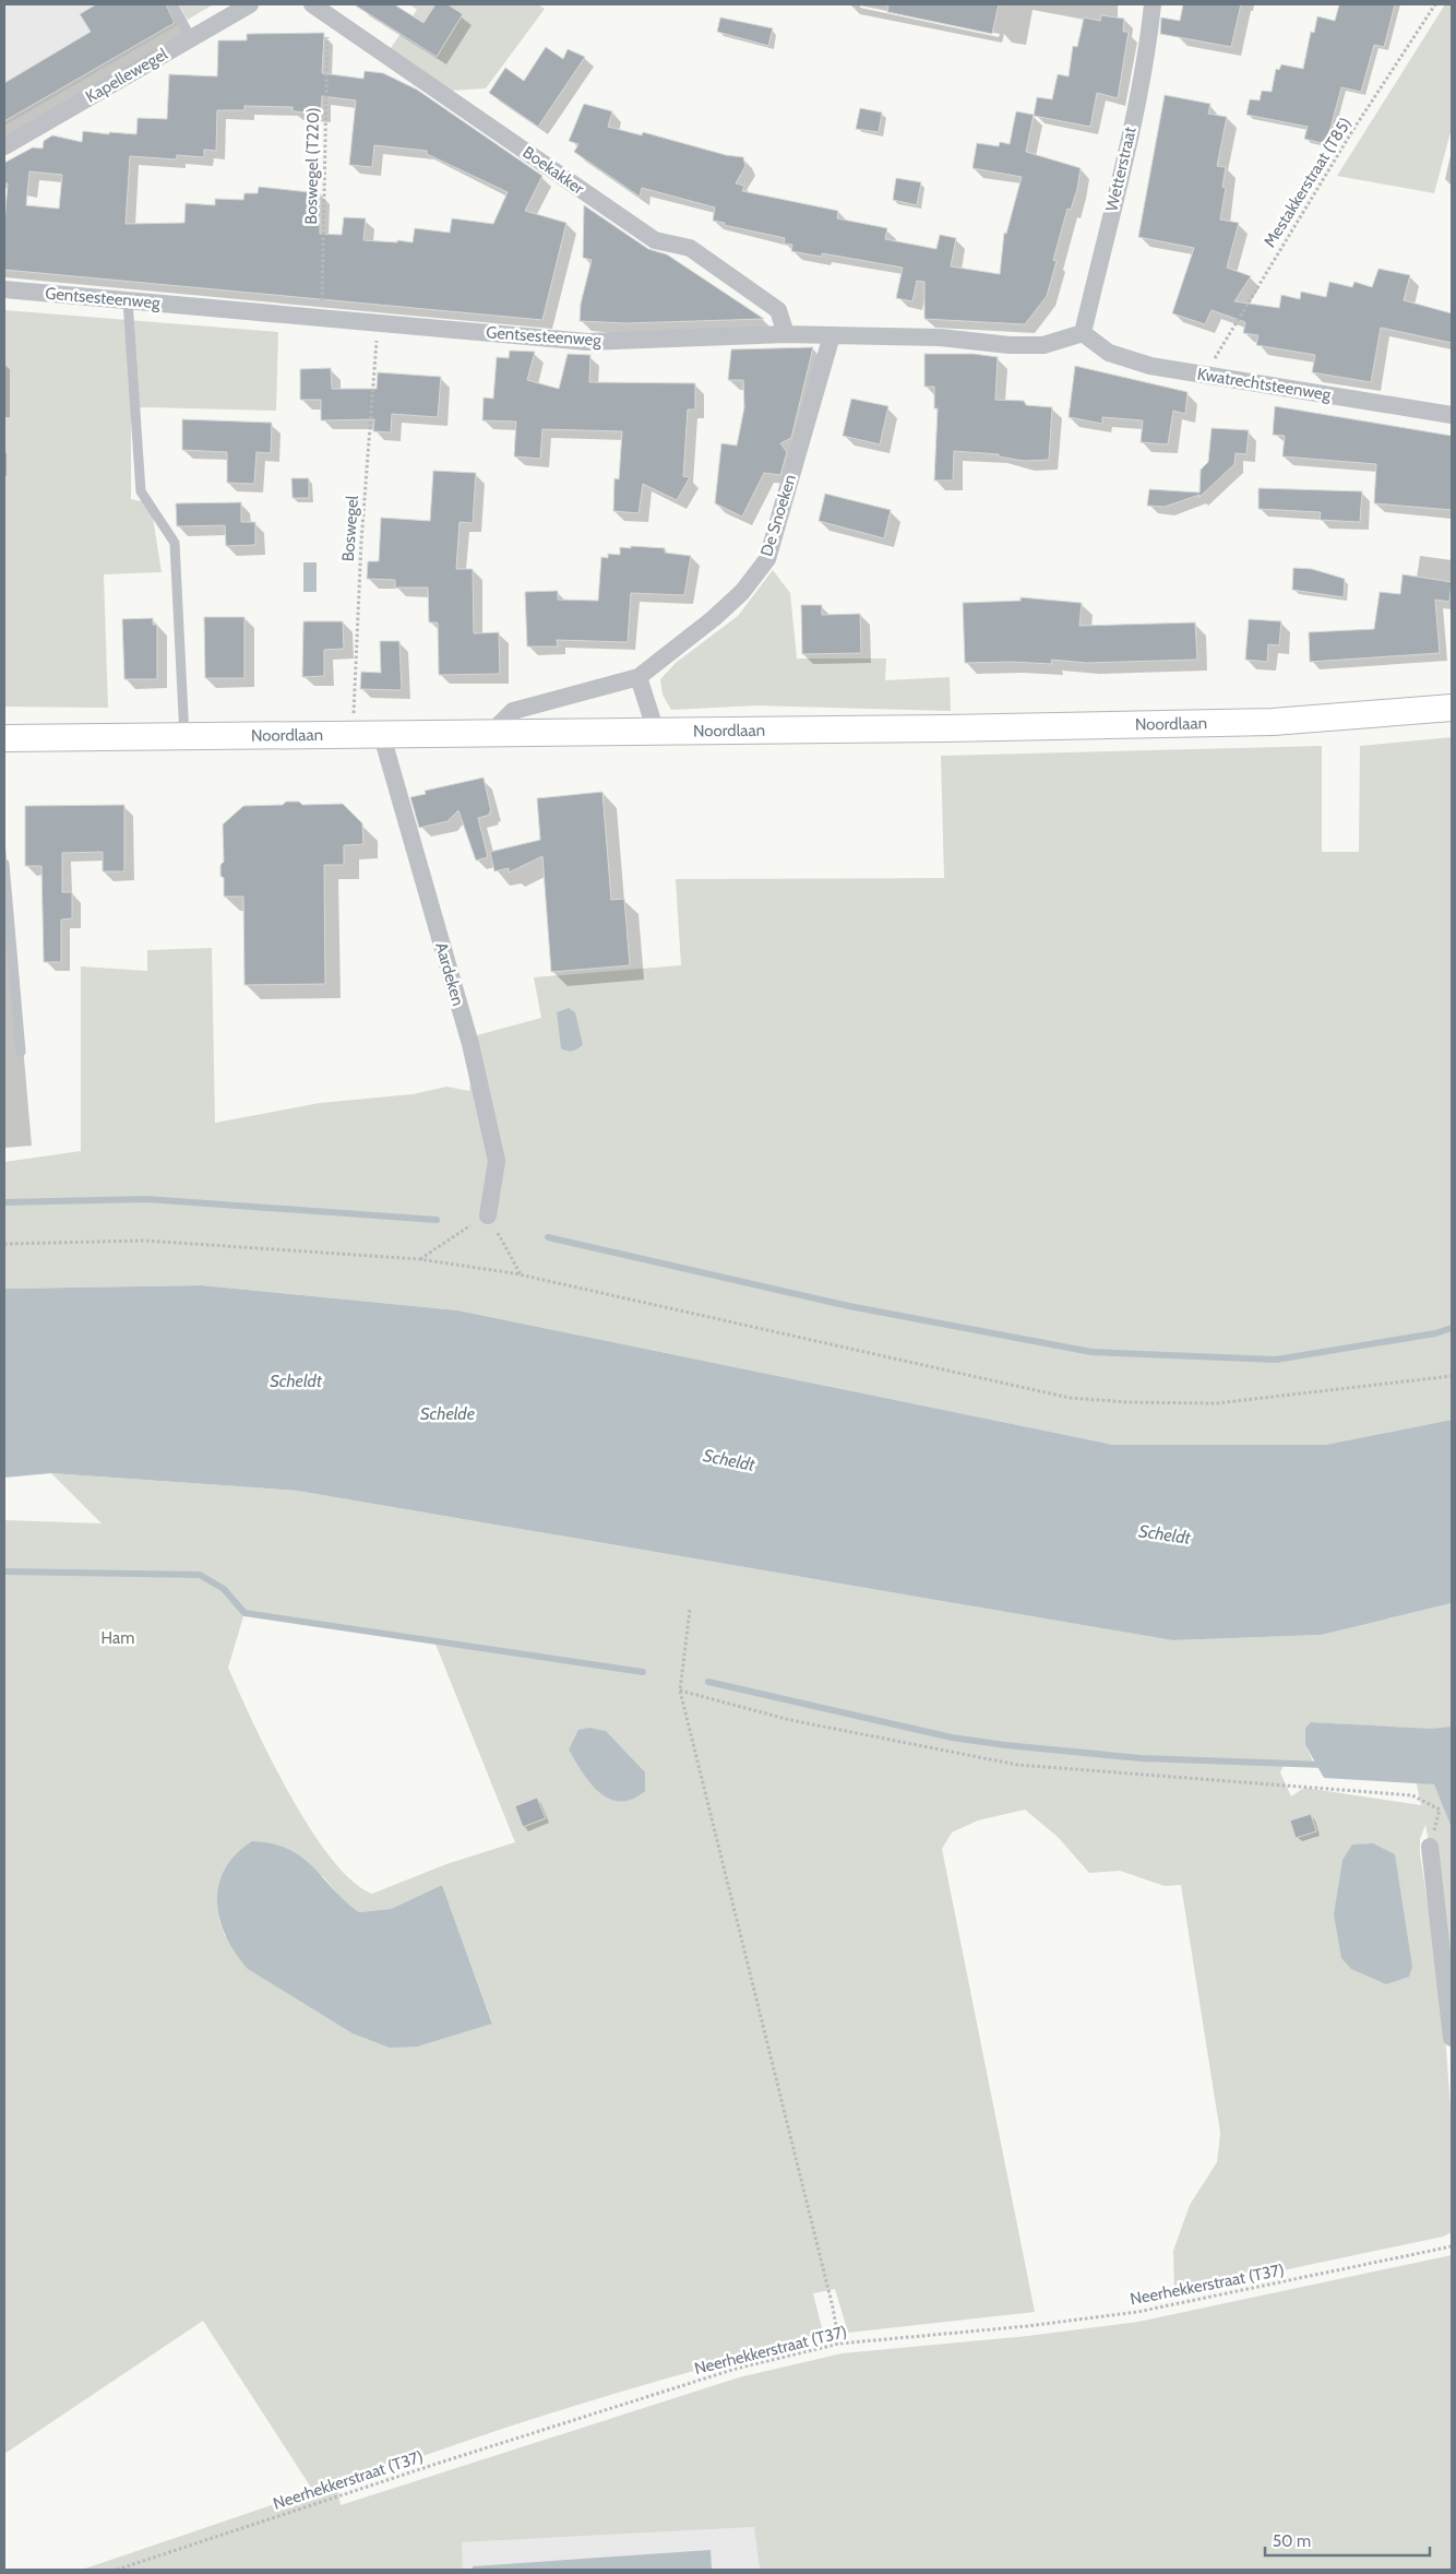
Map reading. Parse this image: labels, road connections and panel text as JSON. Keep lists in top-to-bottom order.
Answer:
{
  "streets": {
    "street": [
      "Kapellewegel",
      "Wetterstraat",
      "Boekakker",
      "Gentsesteenweg",
      "Kwatrechtsteenweg",
      "De Snoeken",
      "Noordlaan",
      "Aardeken"
    ],
    "path": [
      "Boswegel (T220)",
      "Mestakkerstraat (T85)",
      "Boswegel",
      "Neerhekkerstraat (T37)"
    ]
  },
  "crossings": [
    ["Boswegel (T220)", "Boekakker"],
    ["Boswegel (T220)", "Gentsesteenweg"],
    ["Wetterstraat", "Gentsesteenweg"],
    ["Wetterstraat", "Kwatrechtsteenweg"],
    ["Boekakker", "Gentsesteenweg"],
    ["Mestakkerstraat (T85)", "Kwatrechtsteenweg"],
    ["Gentsesteenweg", "Kwatrechtsteenweg"],
    ["Gentsesteenweg", "De Snoeken"],
    ["Gentsesteenweg", "Boswegel"],
    ["De Snoeken", "Noordlaan"],
    ["Boswegel", "Noordlaan"],
    ["Noordlaan", "Aardeken"]
  ],
  "water": ["Scheldt", "Schelde"],
  "parks": ["Ham"],
  "scale_bar": "50 m"
}
